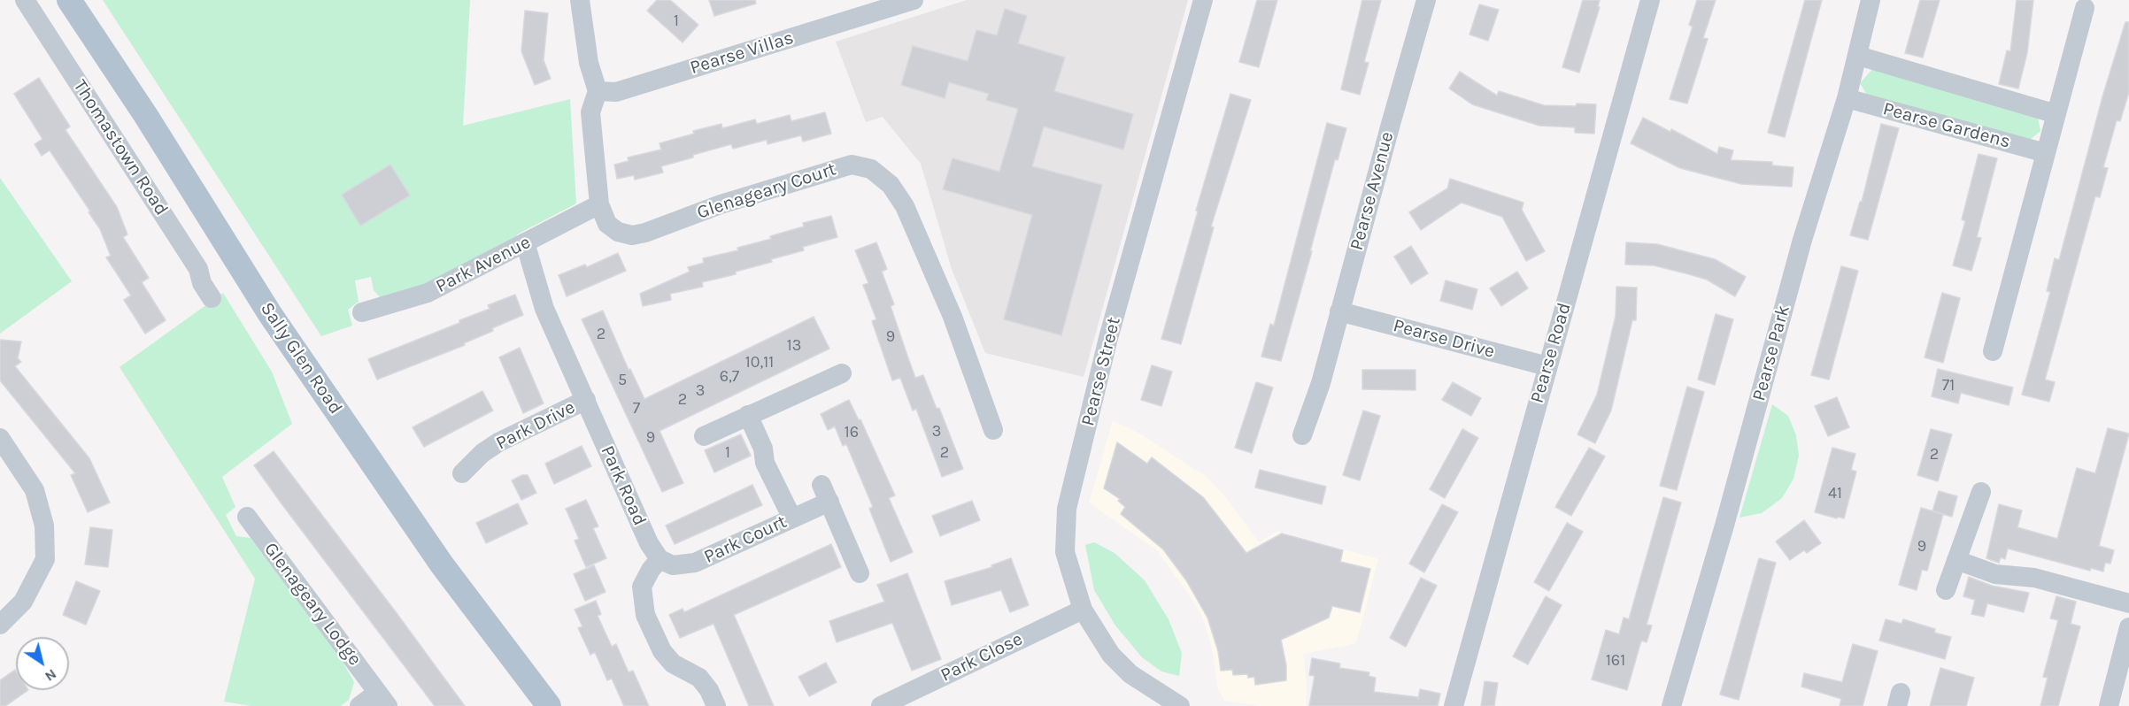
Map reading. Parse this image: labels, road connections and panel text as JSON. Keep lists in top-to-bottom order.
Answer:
{
  "streets": {
    "main road": ["Sally Glen Road"],
    "street": [
      "Pearse Villas",
      "Pearse Gardens",
      "Thomastown Road",
      "Glenageary Court",
      "Pearse Avenue",
      "Park Avenue",
      "Pearse Drive",
      "Pearse Road",
      "Pearse Park",
      "Pearse Street",
      "Park Drive",
      "Park Road",
      "Park Court",
      "Glenageary Lodge",
      "Park Close"
    ]
  },
  "crossings": [
    ["Pearse Villas", "Glenageary Court"],
    ["Pearse Gardens", "Pearse Park"],
    ["Glenageary Court", "Park Avenue"],
    ["Pearse Avenue", "Pearse Drive"],
    ["Park Avenue", "Park Road"],
    ["Pearse Drive", "Pearse Road"],
    ["Pearse Street", "Park Close"],
    ["Park Drive", "Park Road"],
    ["Park Road", "Park Court"]
  ],
  "house_numbers": [
    "1",
    "2",
    "9",
    "13",
    "10,11",
    "6,7",
    "5",
    "71",
    "3",
    "2",
    "7",
    "3",
    "16",
    "9",
    "1",
    "2",
    "2",
    "41",
    "9",
    "161"
  ],
  "north": "bottom right"
}
